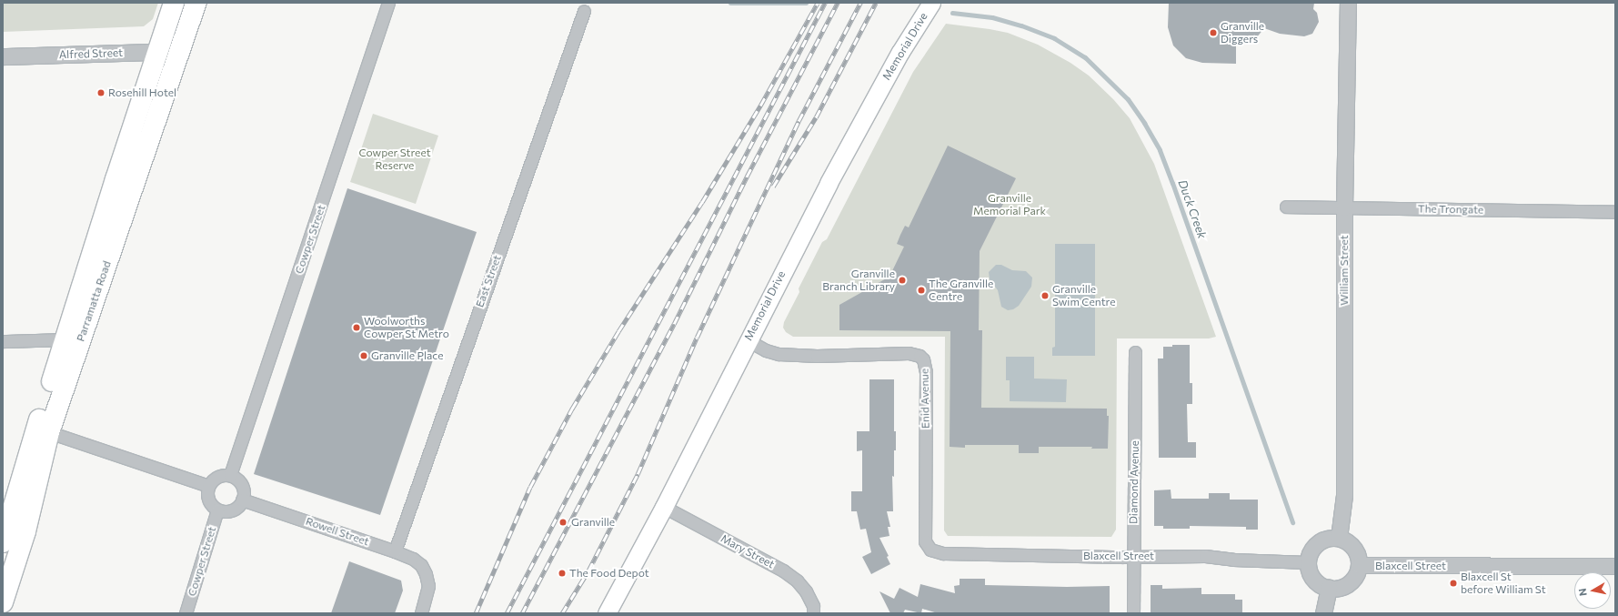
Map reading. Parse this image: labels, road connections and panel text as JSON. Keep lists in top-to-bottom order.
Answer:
{
  "streets": {
    "highway": ["Parramatta Road"],
    "main road": ["Memorial Drive"],
    "street": [
      "Alfred Street",
      "The Trongate",
      "Cowper Street",
      "William Street",
      "East Street",
      "Enid Avenue",
      "Diamond Avenue",
      "Rowell Street",
      "Mary Street",
      "Blaxcell Street"
    ]
  },
  "crossings": [
    ["Memorial Drive", "Enid Avenue"],
    ["Memorial Drive", "Mary Street"],
    ["Alfred Street", "Parramatta Road"],
    ["The Trongate", "William Street"],
    ["Cowper Street", "Rowell Street"],
    ["William Street", "Blaxcell Street"],
    ["East Street", "Rowell Street"],
    ["Enid Avenue", "Blaxcell Street"],
    ["Diamond Avenue", "Blaxcell Street"]
  ],
  "water": ["Duck Creek"],
  "parks": ["Cowper Street Reserve", "Granville Memorial Park"],
  "places": [
    "Granville Diggers",
    "Rosehill Hotel",
    "Granville Branch Library",
    "The Granville Centre",
    "Granville Swim Centre",
    "Woolworths Cowper St Metro",
    "Granville Place",
    "Granville",
    "The Food Depot",
    "Blaxcell St before William St"
  ],
  "north": "left"
}
